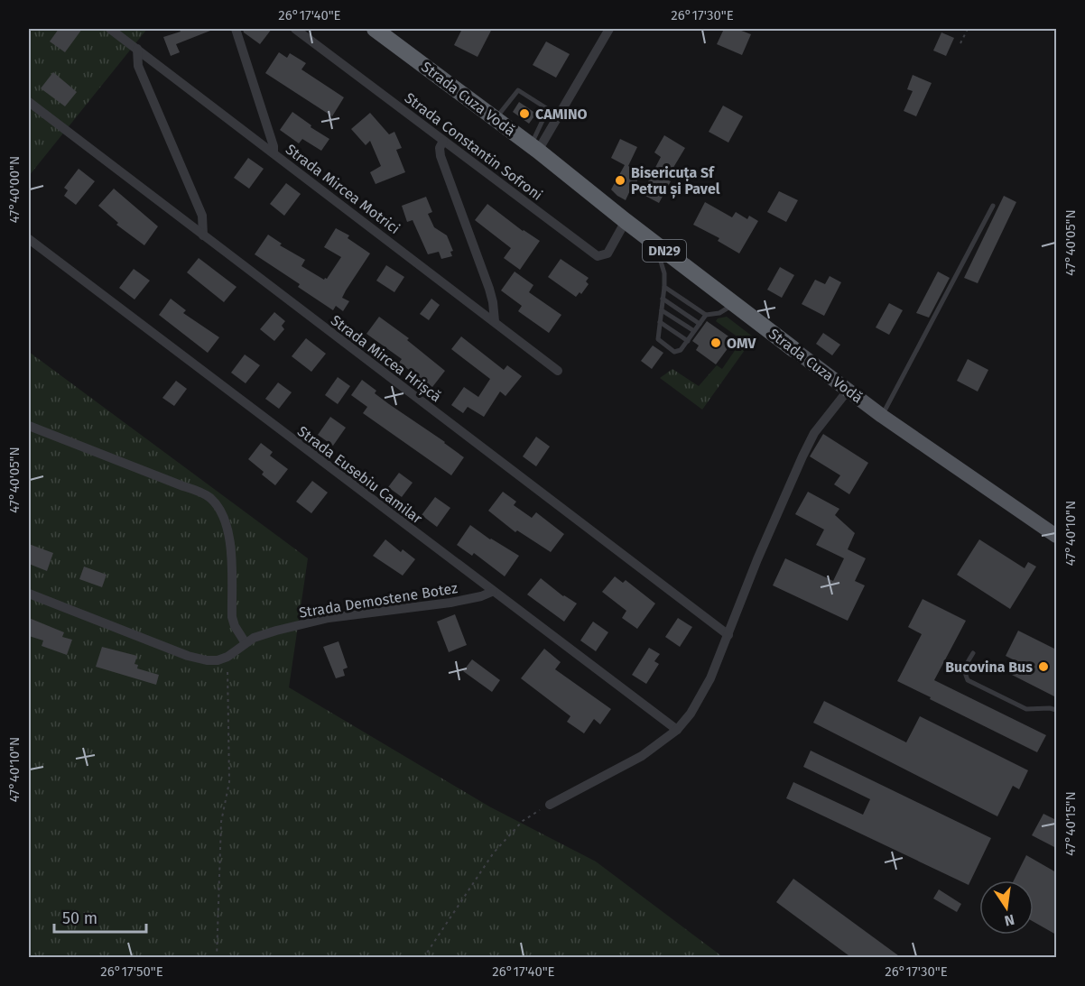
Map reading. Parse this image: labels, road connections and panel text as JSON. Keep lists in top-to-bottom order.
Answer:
{
  "streets": {
    "highway": ["Strada Cuza Vodă", "DN29"],
    "street": [
      "Strada Constantin Sofroni",
      "Strada Mircea Motrici",
      "Strada Mircea Hrișcă",
      "Strada Eusebiu Camilar",
      "Strada Demostene Botez"
    ]
  },
  "crossings": [
    ["Strada Cuza Vodă", "Strada Constantin Sofroni"],
    ["Strada Eusebiu Camilar", "Strada Demostene Botez"]
  ],
  "places": [
    "CAMINO",
    "Bisericuța Sf Petru și Pavel",
    "OMV",
    "Bucovina Bus"
  ],
  "scale_bar": "50 m",
  "north": "bottom",
  "coordinates": [
    "26°17'40\"E",
    "26°17'30\"E",
    "47°40'00\"N",
    "47°40'05\"N",
    "47°40'10\"N",
    "47°40'15\"N",
    "26°17'50\"E"
  ]
}
